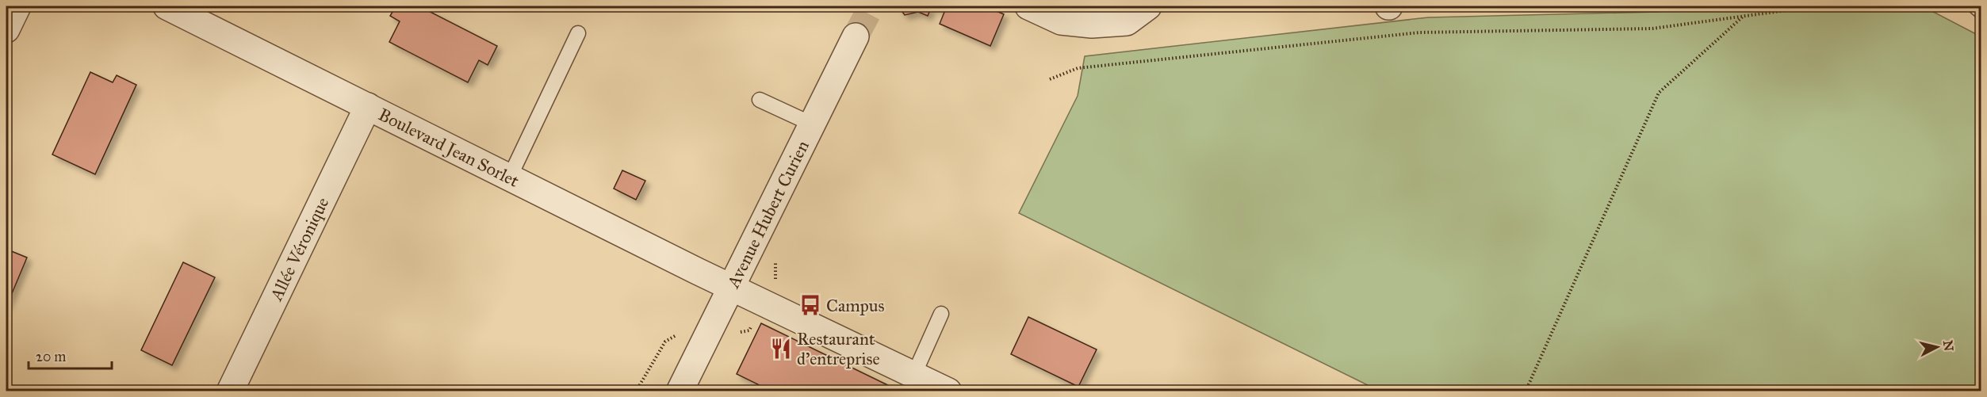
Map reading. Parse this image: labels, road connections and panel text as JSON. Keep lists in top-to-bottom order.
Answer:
{
  "streets": {
    "street": ["Boulevard Jean Sorlet", "Avenue Hubert Curien", "Allée Véronique"]
  },
  "crossings": [
    ["Boulevard Jean Sorlet", "Avenue Hubert Curien"],
    ["Boulevard Jean Sorlet", "Allée Véronique"]
  ],
  "places": {
    "bus stop": ["Campus"],
    "restaurant": ["Restaurant d'entreprise"]
  },
  "scale_bar": "20 m",
  "north": "right"
}
